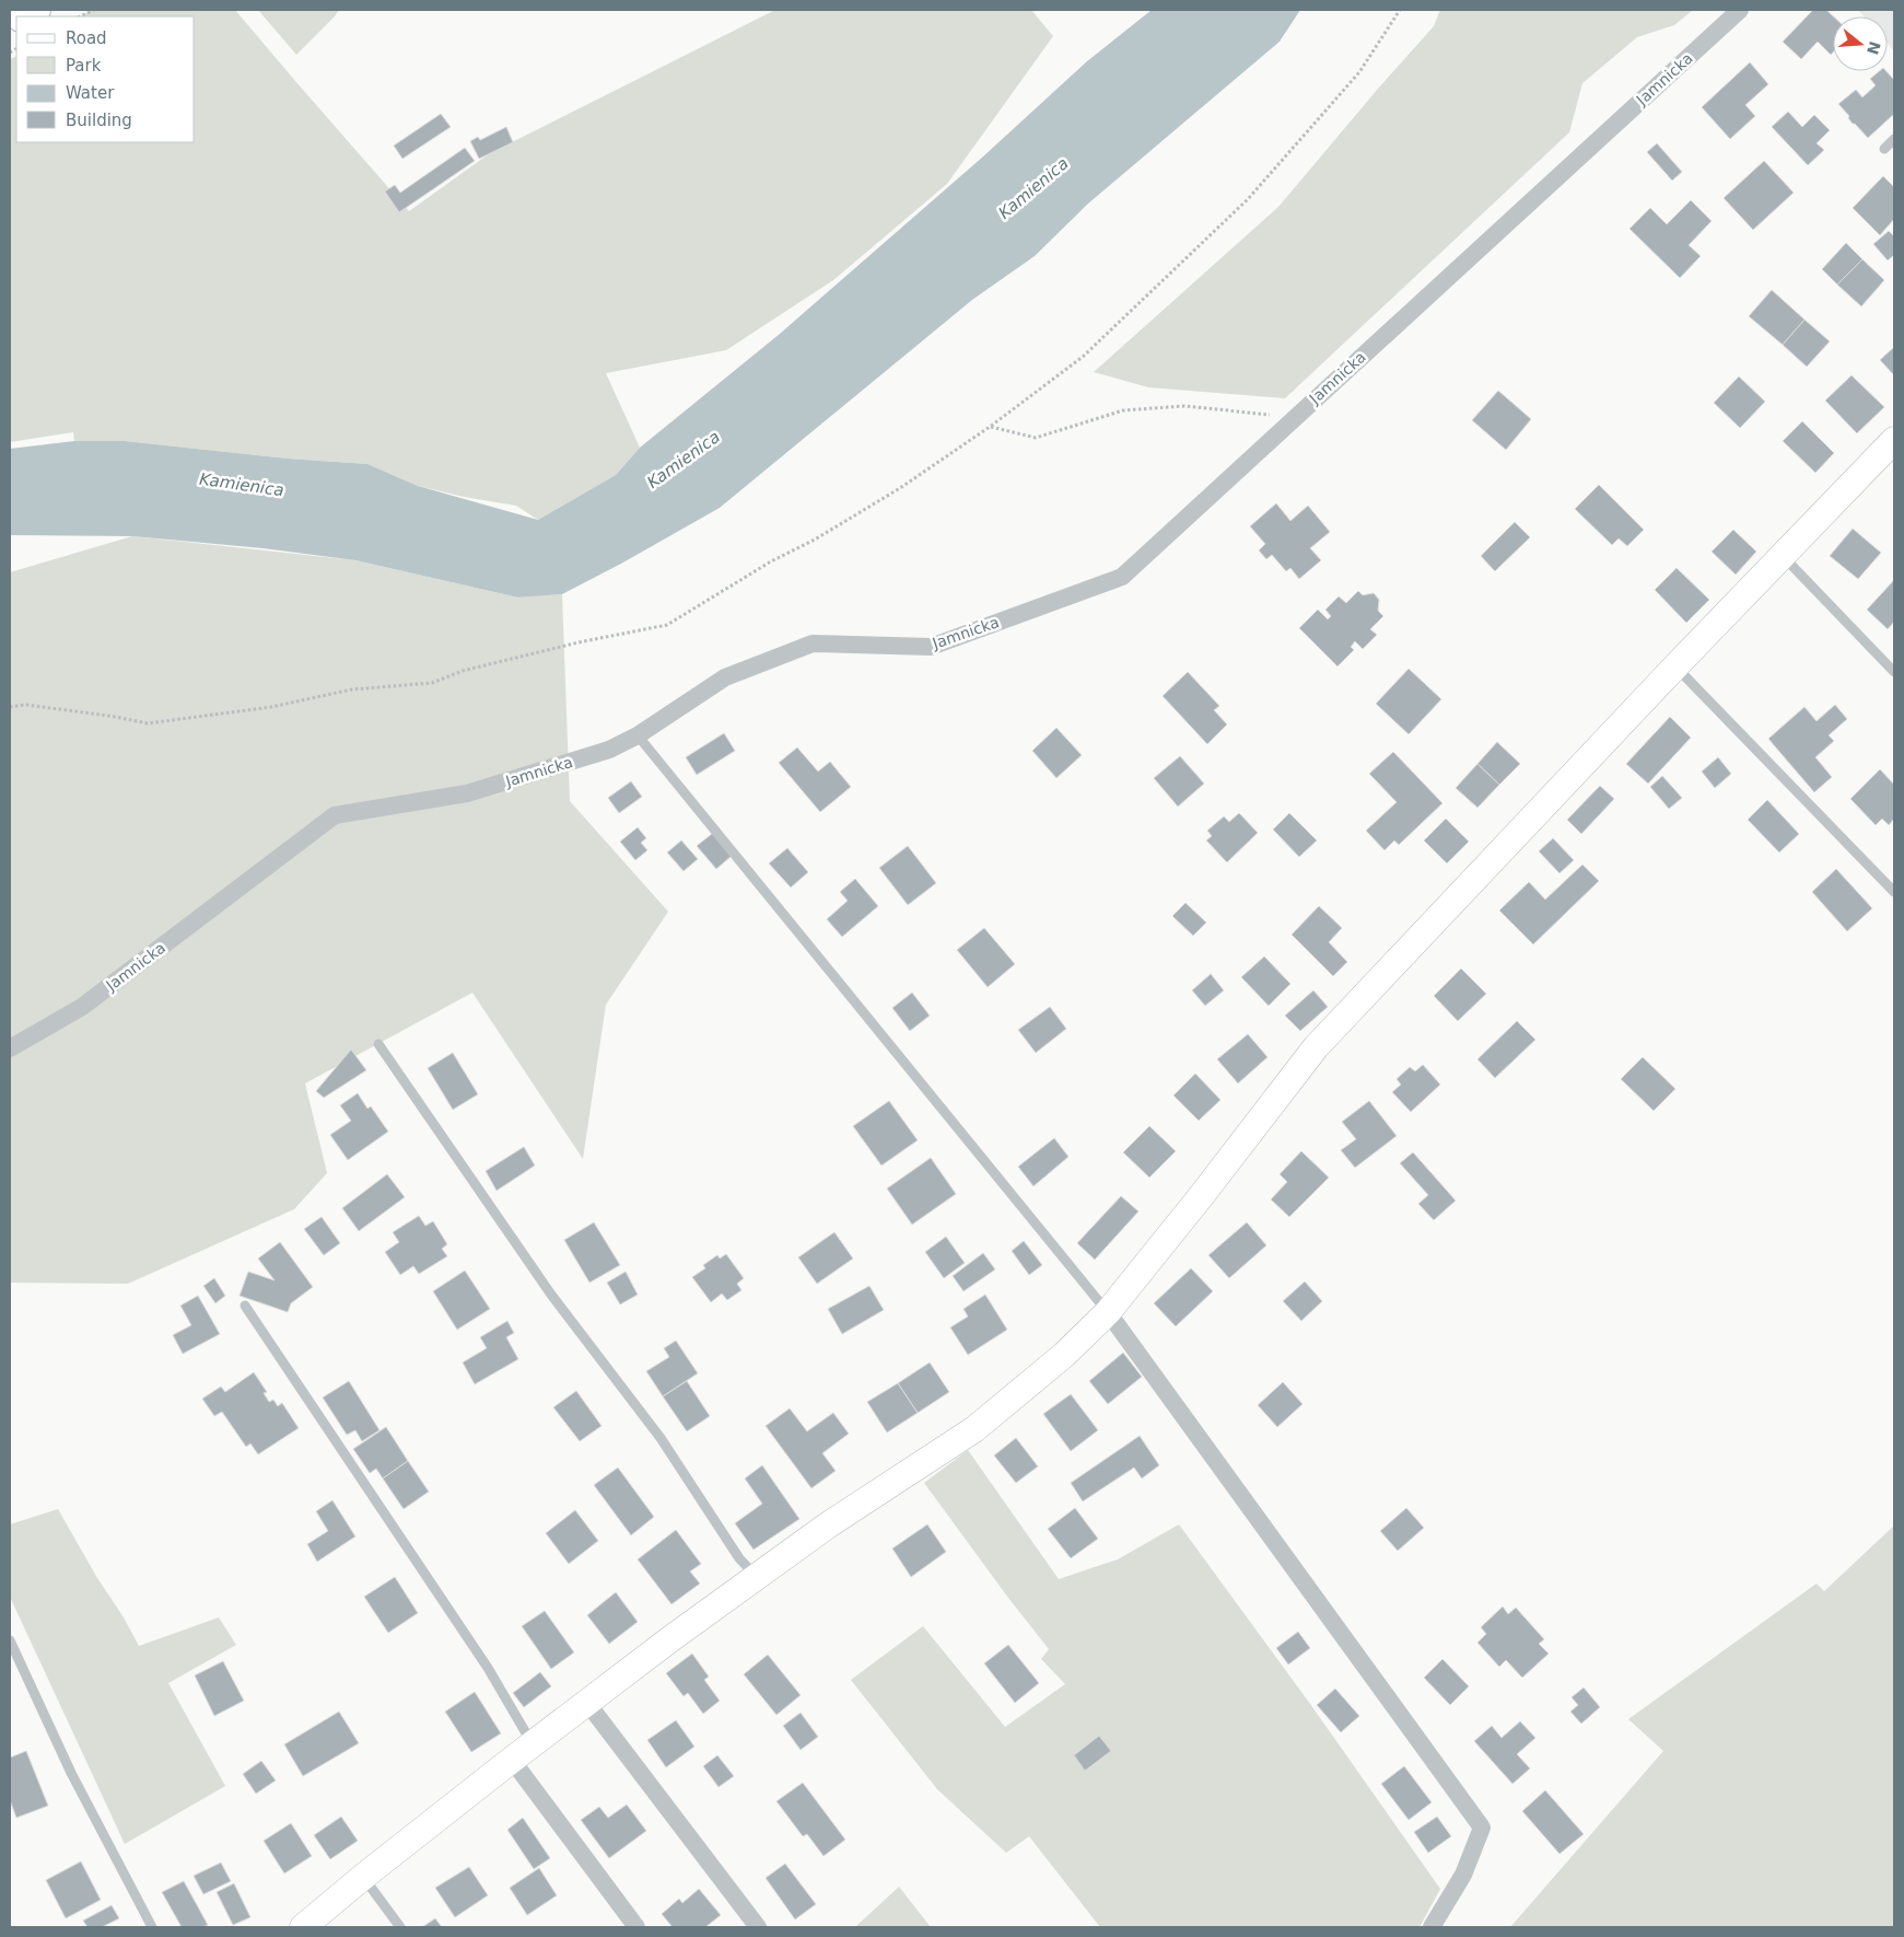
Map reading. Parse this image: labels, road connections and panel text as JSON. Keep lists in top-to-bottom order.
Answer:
{
  "streets": {
    "street": ["Jamnicka"]
  },
  "water": ["Kamienica"],
  "legend": [
    "Road",
    "Park",
    "Water",
    "Building"
  ],
  "north": "right"
}
